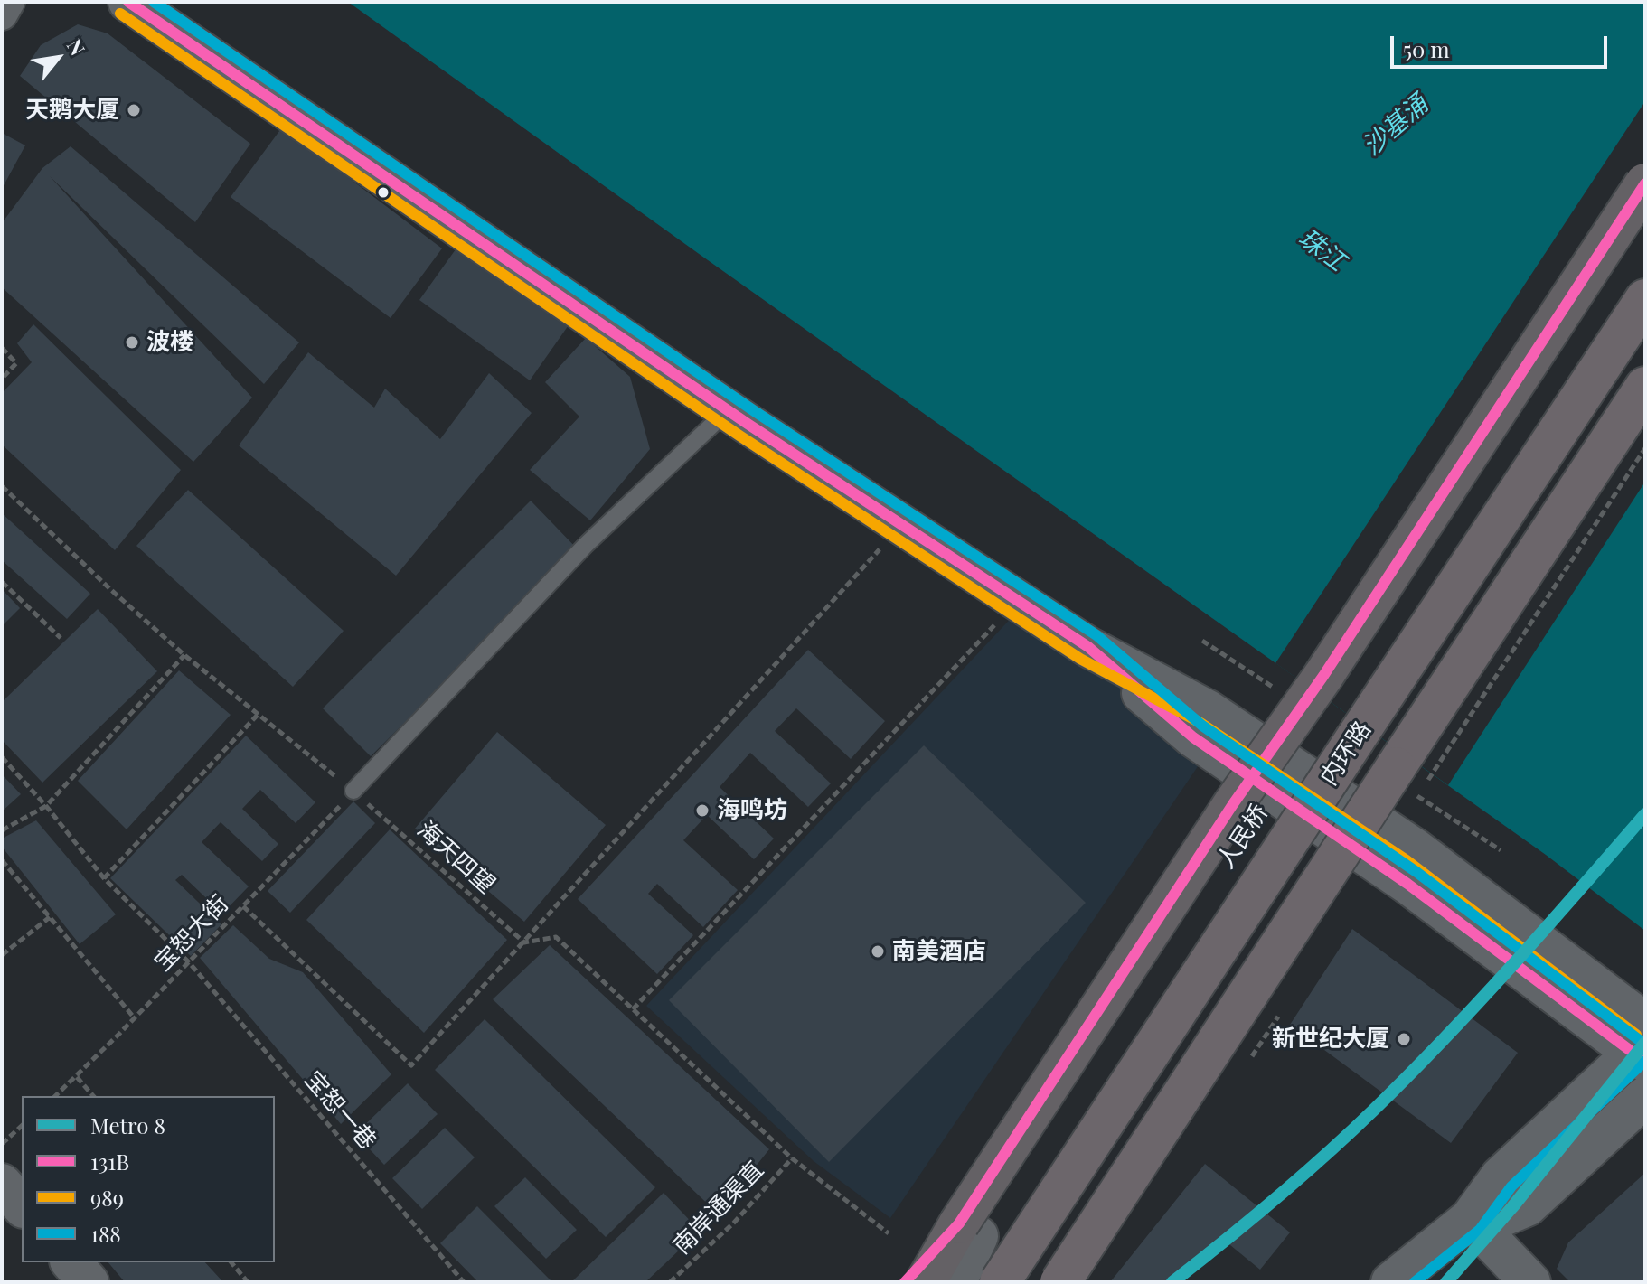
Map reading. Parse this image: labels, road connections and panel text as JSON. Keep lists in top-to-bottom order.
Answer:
{
  "streets": {
    "highway": ["内环路"],
    "main road": ["人民桥"],
    "path": [
      "海天四望",
      "宝恕大街",
      "宝恕一巷",
      "南岸通渠直"
    ]
  },
  "crossings": [
    ["海天四望", "宝恕大街"],
    ["宝恕大街", "宝恕一巷"]
  ],
  "water": ["沙基涌", "珠江"],
  "places": [
    "天鹅大厦",
    "波楼",
    "海鸣坊",
    "南美酒店",
    "新世纪大厦"
  ],
  "lines": [
    "transit line 131B",
    "transit line 188",
    "transit line 989",
    "metro line 8"
  ],
  "legend": [
    "Metro 8",
    "131B",
    "989",
    "188"
  ],
  "scale_bar": "50 m",
  "north": "top right"
}
